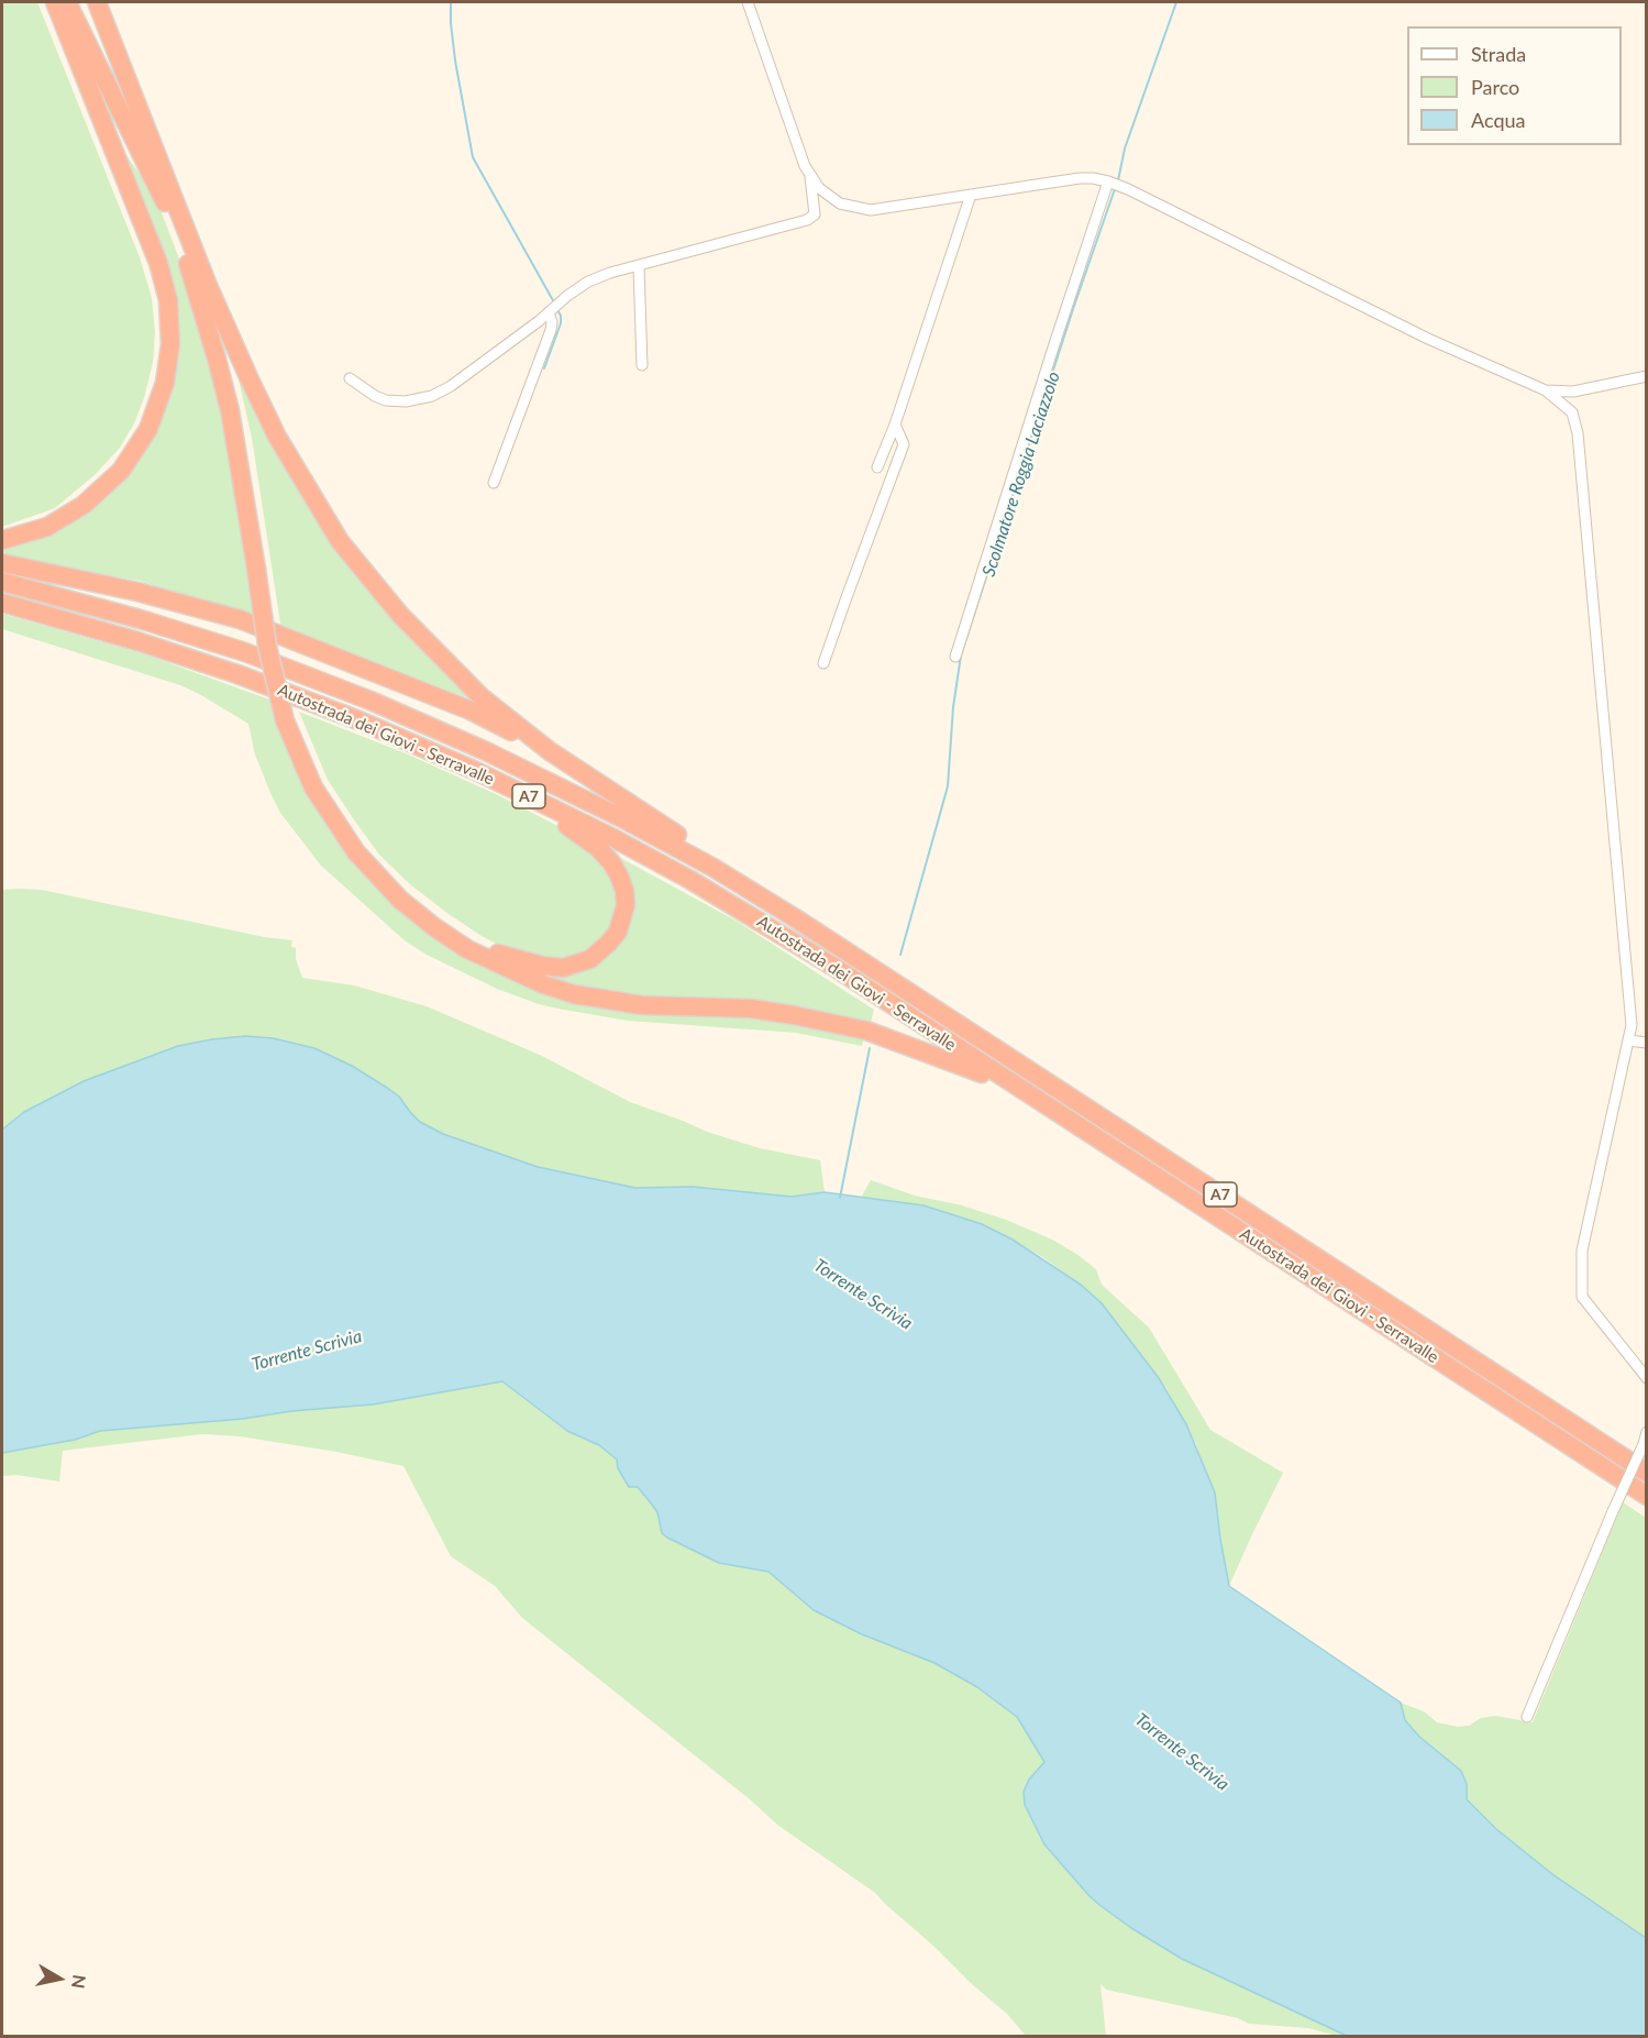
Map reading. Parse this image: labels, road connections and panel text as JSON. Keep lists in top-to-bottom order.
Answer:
{
  "streets": {
    "highway": ["Autostrada dei Giovi - Serravalle", "A7"]
  },
  "water": ["Scolmatore Roggia Laciazzolo", "Torrente Scrivia"],
  "legend": ["Strada", "Parco", "Acqua"],
  "north": "right"
}
